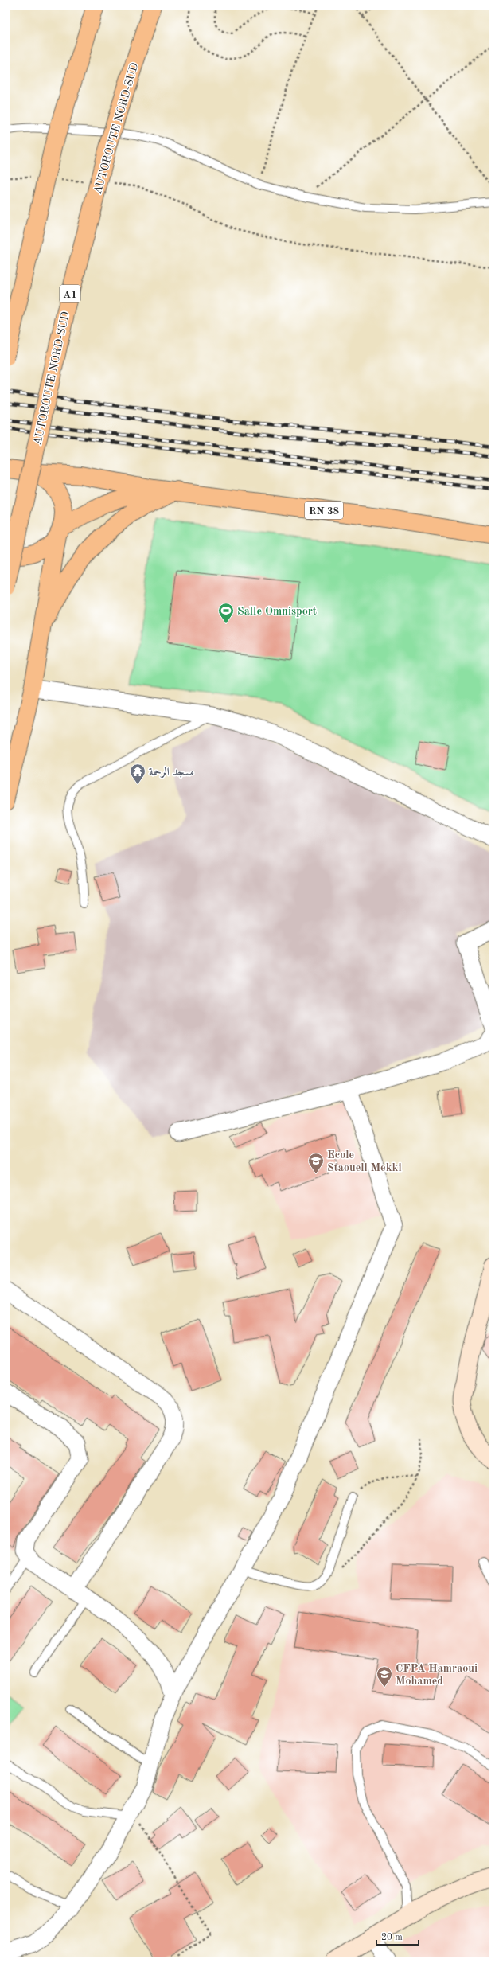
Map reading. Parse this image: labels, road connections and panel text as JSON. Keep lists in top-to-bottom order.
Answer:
{
  "streets": {
    "main road": ["AUTOROUTE NORD-SUD", "A1", "RN 38"]
  },
  "places": {
    "sports": ["Salle Omnisport"],
    "temple": ["مسجد الرحمة"],
    "school or university": ["Ecole Staoueli Mekki", "CFPA Hamraoui Mohamed"]
  },
  "scale_bar": "20 m"
}
